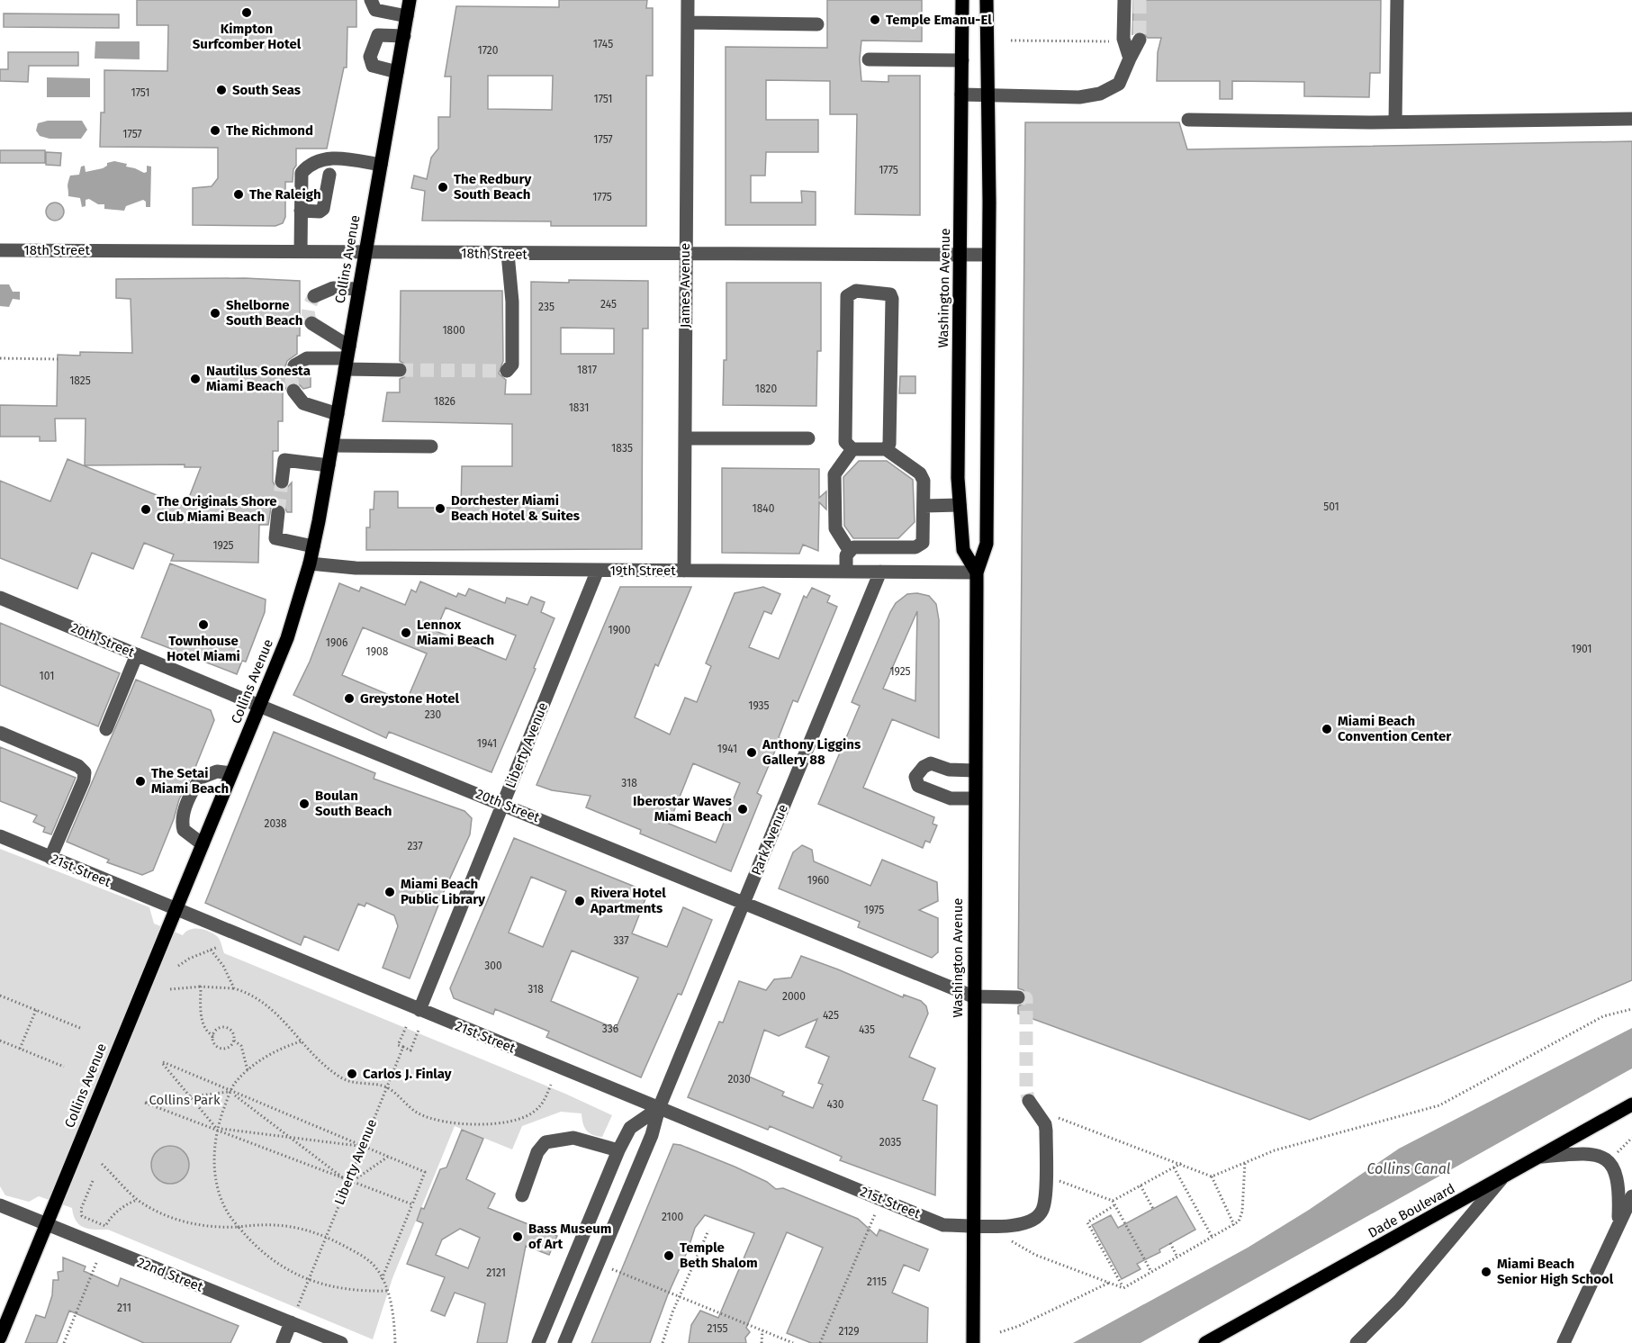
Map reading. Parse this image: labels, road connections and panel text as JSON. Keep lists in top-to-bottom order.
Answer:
{
  "streets": {
    "main road": ["Collins Avenue", "Washington Avenue", "Dade Boulevard"],
    "street": [
      "18th Street",
      "James Avenue",
      "19th Street",
      "20th Street",
      "Liberty Avenue",
      "Park Avenue",
      "21st Street",
      "22nd Street"
    ]
  },
  "crossings": [
    ["18th Street", "Collins Avenue"],
    ["18th Street", "James Avenue"],
    ["18th Street", "Washington Avenue"],
    ["Collins Avenue", "19th Street"],
    ["Collins Avenue", "20th Street"],
    ["Collins Avenue", "21st Street"],
    ["Collins Avenue", "22nd Street"],
    ["James Avenue", "19th Street"],
    ["Washington Avenue", "19th Street"],
    ["Washington Avenue", "20th Street"],
    ["Washington Avenue", "21st Street"],
    ["19th Street", "Liberty Avenue"],
    ["19th Street", "Park Avenue"],
    ["20th Street", "Liberty Avenue"],
    ["20th Street", "Park Avenue"],
    ["Liberty Avenue", "21st Street"],
    ["Park Avenue", "21st Street"]
  ],
  "water": ["Collins Canal"],
  "parks": ["Collins Park"],
  "places": [
    "Kimpton Surfcomber Hotel",
    "Temple Emanu-El",
    "South Seas",
    "The Richmond",
    "The Redbury South Beach",
    "The Raleigh",
    "Shelborne South Beach",
    "Nautilus Sonesta Miami Beach",
    "Dorchester Miami Beach Hotel & Suites",
    "The Originals Shore Club Miami Beach",
    "Townhouse Hotel Miami",
    "Lennox Miami Beach",
    "Greystone Hotel",
    "Miami Beach Convention Center",
    "Anthony Liggins Gallery 88",
    "The Setai Miami Beach",
    "Boulan South Beach",
    "Iberostar Waves Miami Beach",
    "Miami Beach Public Library",
    "Rivera Hotel Apartments",
    "Carlos J. Finlay",
    "Bass Museum of Art",
    "Temple Beth Shalom",
    "Miami Beach Senior High School"
  ],
  "house_numbers": [
    "1745",
    "1720",
    "1751",
    "1751",
    "1757",
    "1757",
    "1775",
    "1775",
    "245",
    "235",
    "1800",
    "1817",
    "1825",
    "1820",
    "1826",
    "1831",
    "1835",
    "501",
    "1840",
    "1925",
    "1900",
    "1906",
    "1901",
    "1908",
    "1925",
    "101",
    "1935",
    "230",
    "1941",
    "1941",
    "318",
    "2038",
    "237",
    "1960",
    "1975",
    "337",
    "300",
    "318",
    "2000",
    "425",
    "336",
    "435",
    "2030",
    "430",
    "2035",
    "2100",
    "2121",
    "2115",
    "211",
    "2155",
    "2129"
  ]
}
